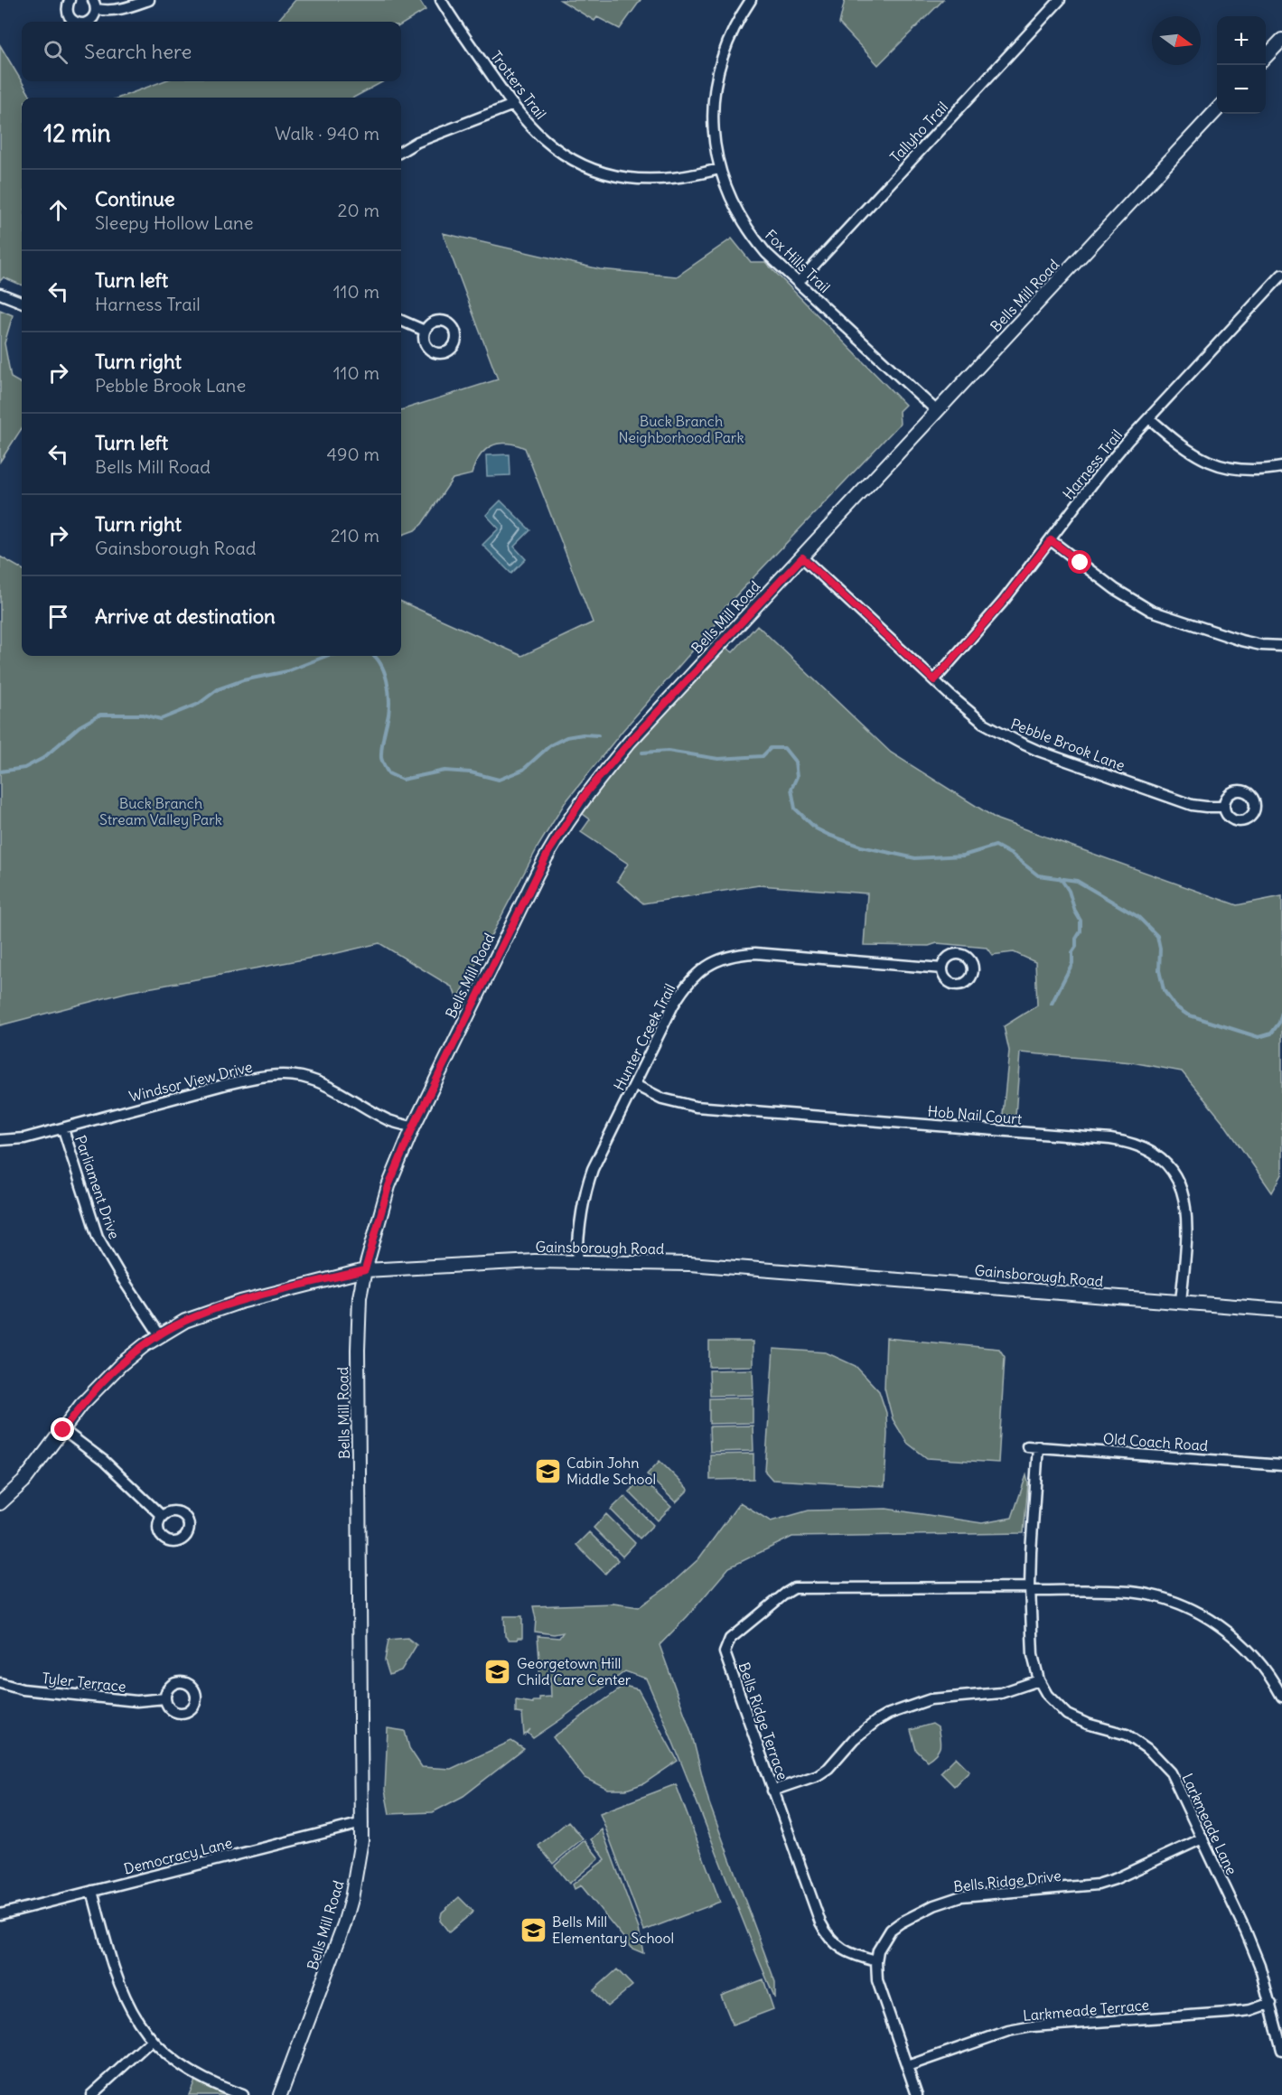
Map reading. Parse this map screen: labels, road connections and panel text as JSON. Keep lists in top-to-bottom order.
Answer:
{
  "streets": {
    "street": [
      "Trotters Trail",
      "Tallyho Trail",
      "Fox Hills Trail",
      "Bells Mill Road",
      "Harness Trail",
      "Pebble Brook Lane",
      "Hunter Creek Trail",
      "Windsor View Drive",
      "Hob Nail Court",
      "Parliament Drive",
      "Gainsborough Road",
      "Old Coach Road",
      "Tyler Terrace",
      "Bells Ridge Terrace",
      "Larkmeade Lane",
      "Democracy Lane",
      "Bells Ridge Drive",
      "Larkmeade Terrace"
    ]
  },
  "crossings": [
    ["Trotters Trail", "Fox Hills Trail"],
    ["Tallyho Trail", "Fox Hills Trail"],
    ["Fox Hills Trail", "Bells Mill Road"],
    ["Bells Mill Road", "Pebble Brook Lane"],
    ["Bells Mill Road", "Windsor View Drive"],
    ["Bells Mill Road", "Gainsborough Road"],
    ["Bells Mill Road", "Democracy Lane"],
    ["Harness Trail", "Pebble Brook Lane"],
    ["Hunter Creek Trail", "Hob Nail Court"],
    ["Hunter Creek Trail", "Gainsborough Road"],
    ["Windsor View Drive", "Parliament Drive"],
    ["Hob Nail Court", "Gainsborough Road"],
    ["Parliament Drive", "Gainsborough Road"],
    ["Old Coach Road", "Larkmeade Lane"],
    ["Bells Ridge Terrace", "Larkmeade Lane"],
    ["Bells Ridge Terrace", "Bells Ridge Drive"],
    ["Larkmeade Lane", "Bells Ridge Drive"],
    ["Larkmeade Lane", "Larkmeade Terrace"]
  ],
  "parks": ["Buck Branch Neighborhood Park", "Buck Branch Stream Valley Park"],
  "places": {
    "school or university": ["Cabin John Middle School", "Georgetown Hill Child Care Center", "Bells Mill Elementary School"]
  },
  "north": "right",
  "page": {
    "map_buttons": ["+", "−"],
    "search": "Search here",
    "heading": ["12 min", "Walk · 940 m"],
    "list": [
      ["Continue", "Sleepy Hollow Lane", "20 m"],
      ["Turn left", "Harness Trail", "110 m"],
      ["Turn right", "Pebble Brook Lane", "110 m"],
      ["Turn left", "Bells Mill Road", "490 m"],
      ["Turn right", "Gainsborough Road", "210 m"],
      "Arrive at destination"
    ]
  }
}
